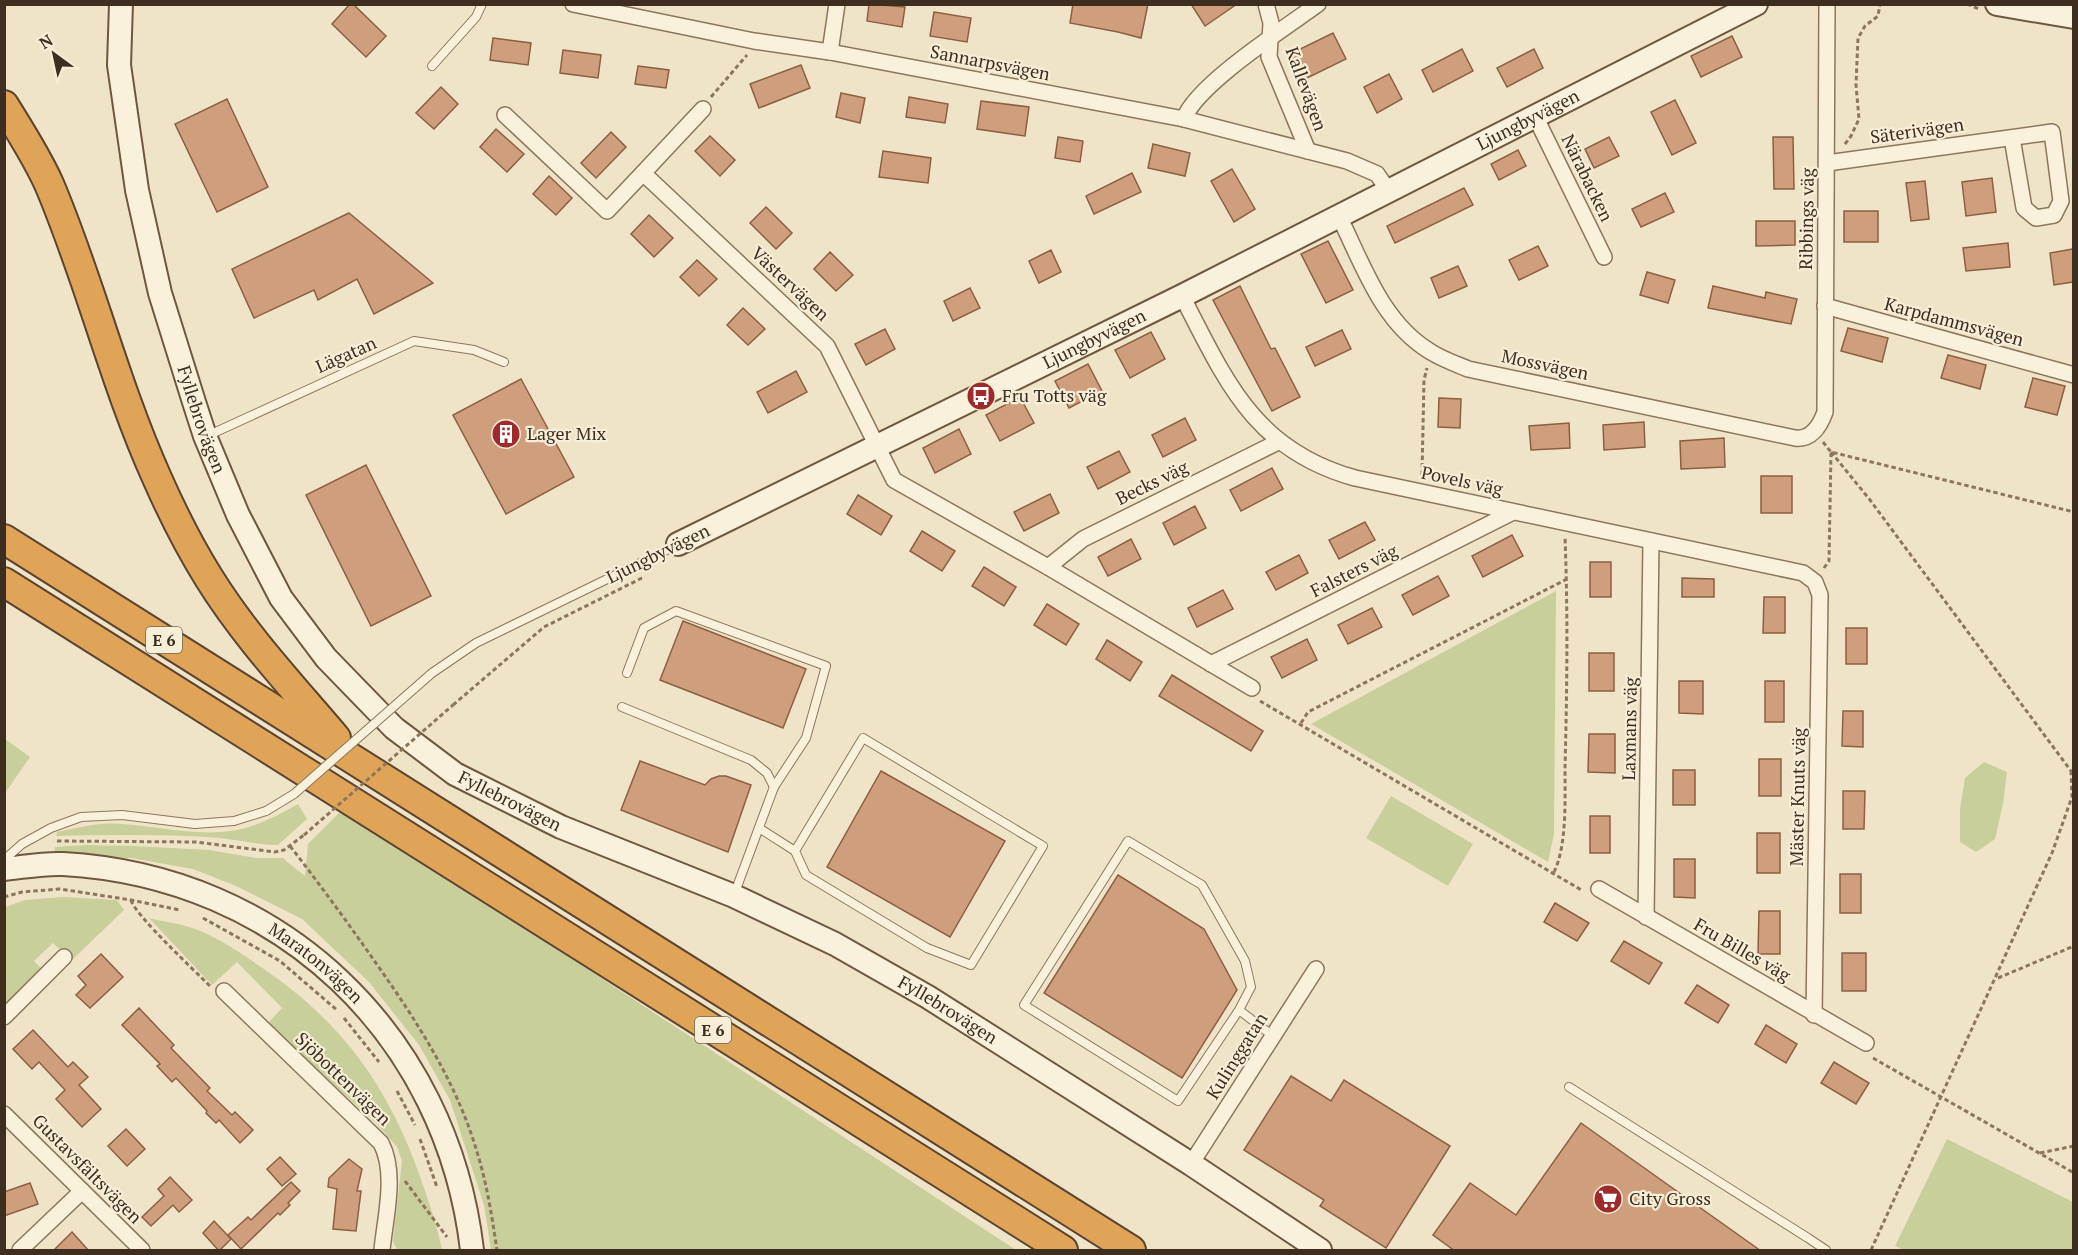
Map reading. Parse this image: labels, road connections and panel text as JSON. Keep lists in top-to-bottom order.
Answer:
{
  "streets": {
    "highway": ["E 6"],
    "street": [
      "Sannarpsvägen",
      "Kallevägen",
      "Ljungbyvägen",
      "Säterivägen",
      "Närabacken",
      "Ribbings väg",
      "Västervägen",
      "Karpdammsvägen",
      "Mossvägen",
      "Fyllebrovägen",
      "Povels väg",
      "Becks väg",
      "Falsters väg",
      "Laxmans väg",
      "Mäster Knuts väg",
      "Fru Billes väg",
      "Maratonvägen",
      "Kulinggatan",
      "Sjöbottenvägen",
      "Gustavsfältsvägen"
    ],
    "lane": ["Lägatan"]
  },
  "crossings": [
    ["Sannarpsvägen", "Kallevägen"],
    ["Sannarpsvägen", "Ljungbyvägen"],
    ["Ljungbyvägen", "Närabacken"],
    ["Ljungbyvägen", "Västervägen"],
    ["Ljungbyvägen", "Mossvägen"],
    ["Ljungbyvägen", "Povels väg"],
    ["Säterivägen", "Ribbings väg"],
    ["Ribbings väg", "Karpdammsvägen"],
    ["Ribbings väg", "Mossvägen"],
    ["Lägatan", "Fyllebrovägen"],
    ["Fyllebrovägen", "Kulinggatan"],
    ["Povels väg", "Becks väg"],
    ["Povels väg", "Falsters väg"],
    ["Povels väg", "Laxmans väg"],
    ["Povels väg", "Mäster Knuts väg"],
    ["Laxmans väg", "Fru Billes väg"],
    ["Mäster Knuts väg", "Fru Billes väg"]
  ],
  "places": {
    "bus stop": ["Fru Totts väg"],
    "building": ["Lager Mix"],
    "supermarket": ["City Gross"]
  },
  "north": "top left"
}
